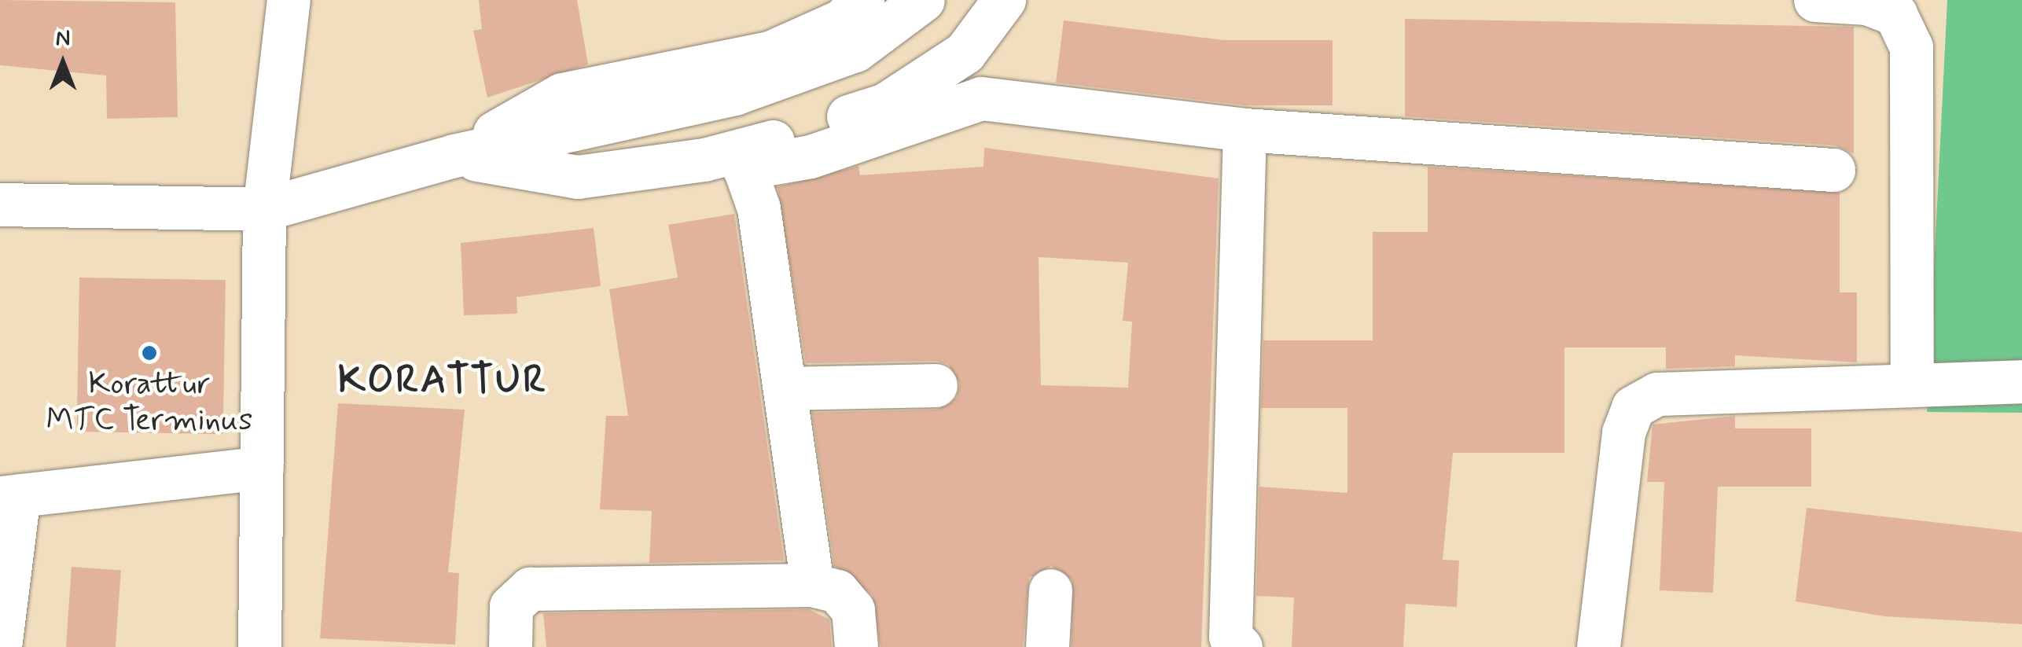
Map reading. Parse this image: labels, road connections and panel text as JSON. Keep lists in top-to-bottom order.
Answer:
{
  "districts": ["KORATTUR"],
  "places": ["Korattur MTC Terminus"],
  "north": "top"
}
